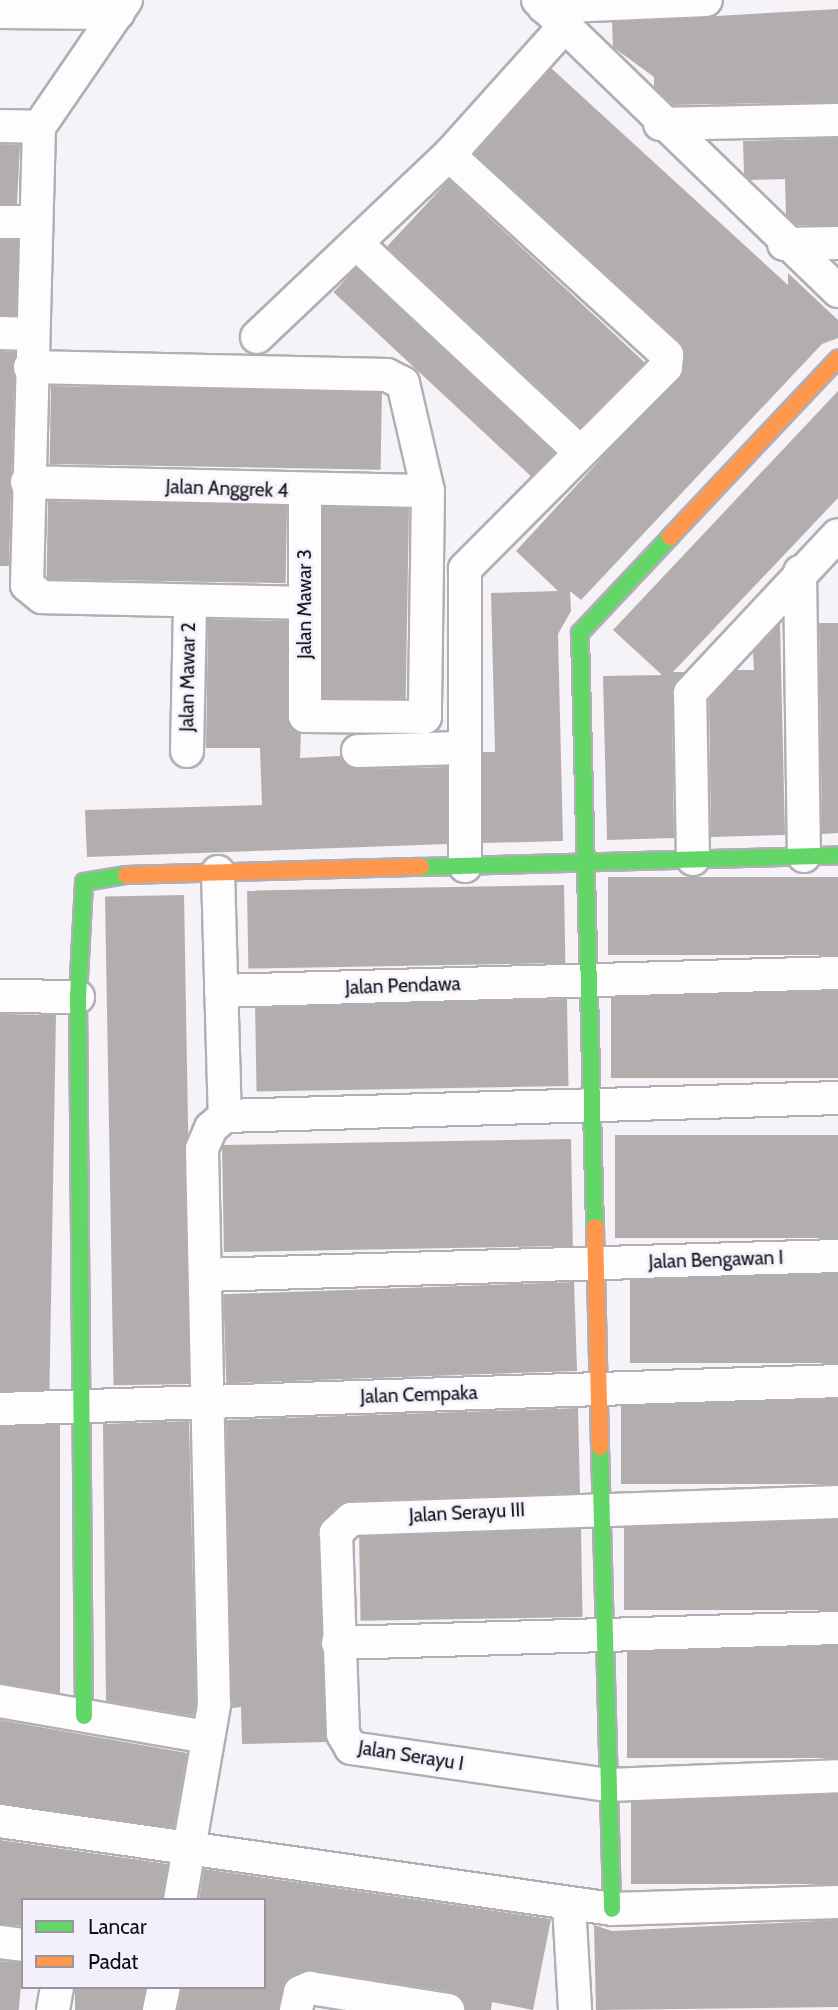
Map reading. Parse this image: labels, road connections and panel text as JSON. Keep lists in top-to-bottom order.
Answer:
{
  "streets": {
    "street": [
      "Jalan Anggrek 4",
      "Jalan Mawar 3",
      "Jalan Mawar 2",
      "Jalan Pendawa",
      "Jalan Bengawan I",
      "Jalan Cempaka",
      "Jalan Serayu III",
      "Jalan Serayu I"
    ]
  },
  "crossings": [
    ["Jalan Anggrek 4", "Jalan Mawar 3"],
    ["Jalan Serayu III", "Jalan Serayu I"]
  ],
  "legend": ["Lancar", "Padat"]
}
